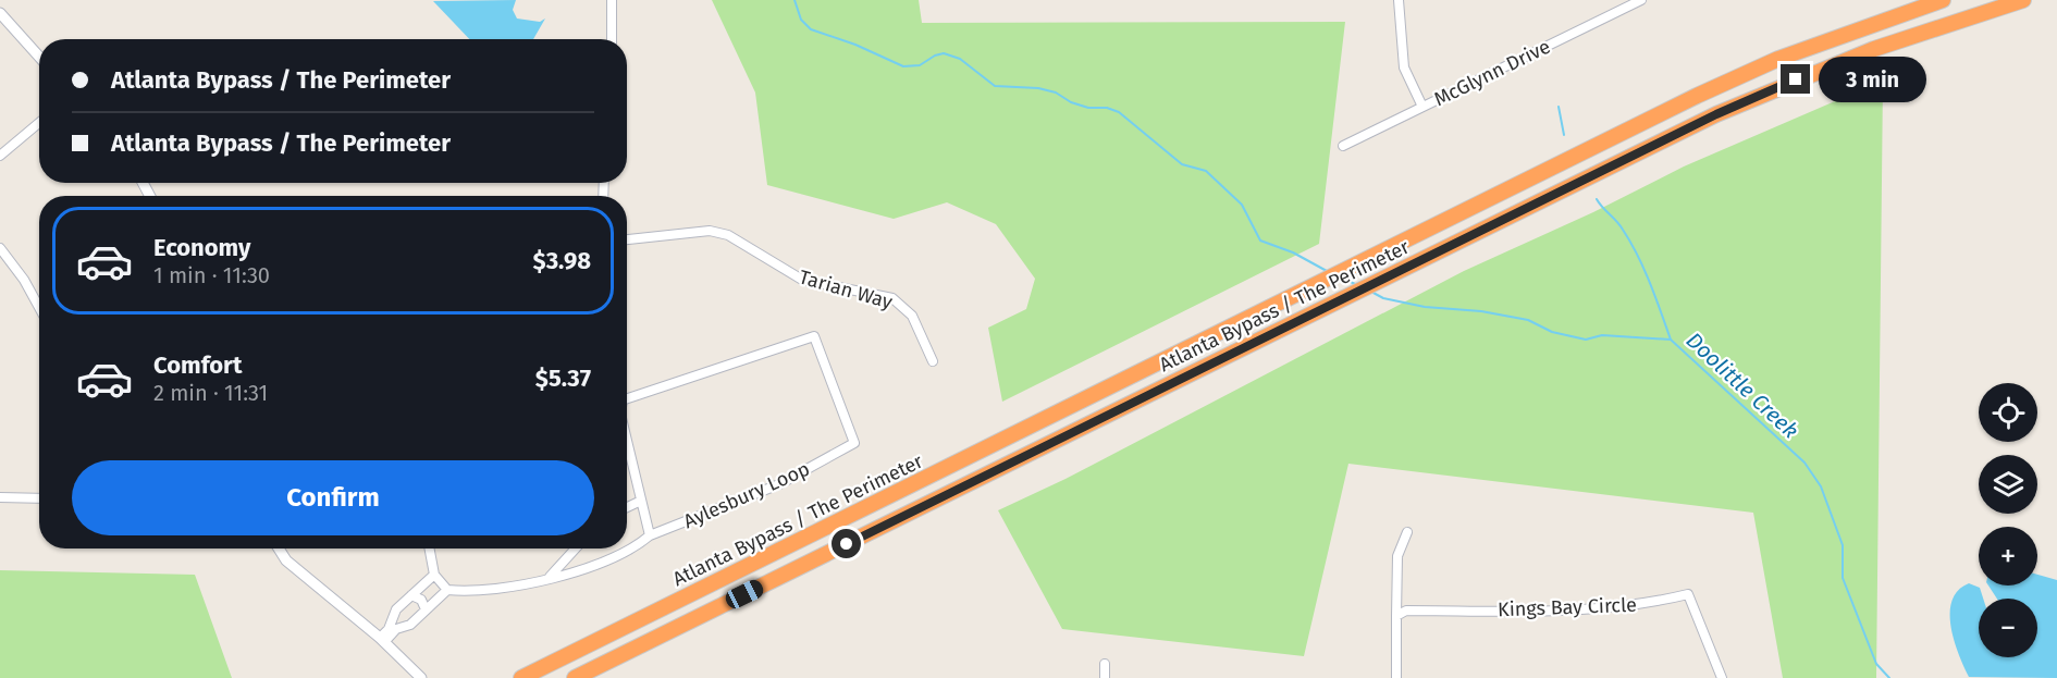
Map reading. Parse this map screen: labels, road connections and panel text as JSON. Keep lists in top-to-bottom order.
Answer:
{
  "streets": {
    "highway": ["Atlanta Bypass / The Perimeter"],
    "street": [
      "McGlynn Drive",
      "Tarian Way",
      "Aylesbury Loop",
      "Kings Bay Circle"
    ]
  },
  "water": ["Doolittle Creek"],
  "page": {
    "banner": ["Atlanta Bypass / The Perimeter", "Atlanta Bypass / The Perimeter"],
    "bubble": "3 min",
    "list": [
      {
        "name": "Economy",
        "note": "1 min · 11:30",
        "value": "$3.98"
      },
      {
        "name": "Comfort",
        "note": "2 min · 11:31",
        "value": "$5.37"
      }
    ],
    "map_buttons": ["+", "−"],
    "buttons": "Confirm"
  }
}
